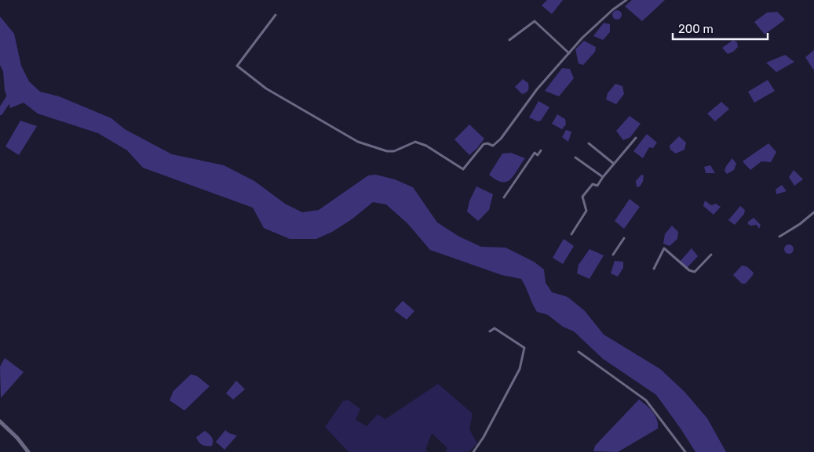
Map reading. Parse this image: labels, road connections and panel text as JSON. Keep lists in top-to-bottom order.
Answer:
{
  "scale_bar": "200 m"
}
